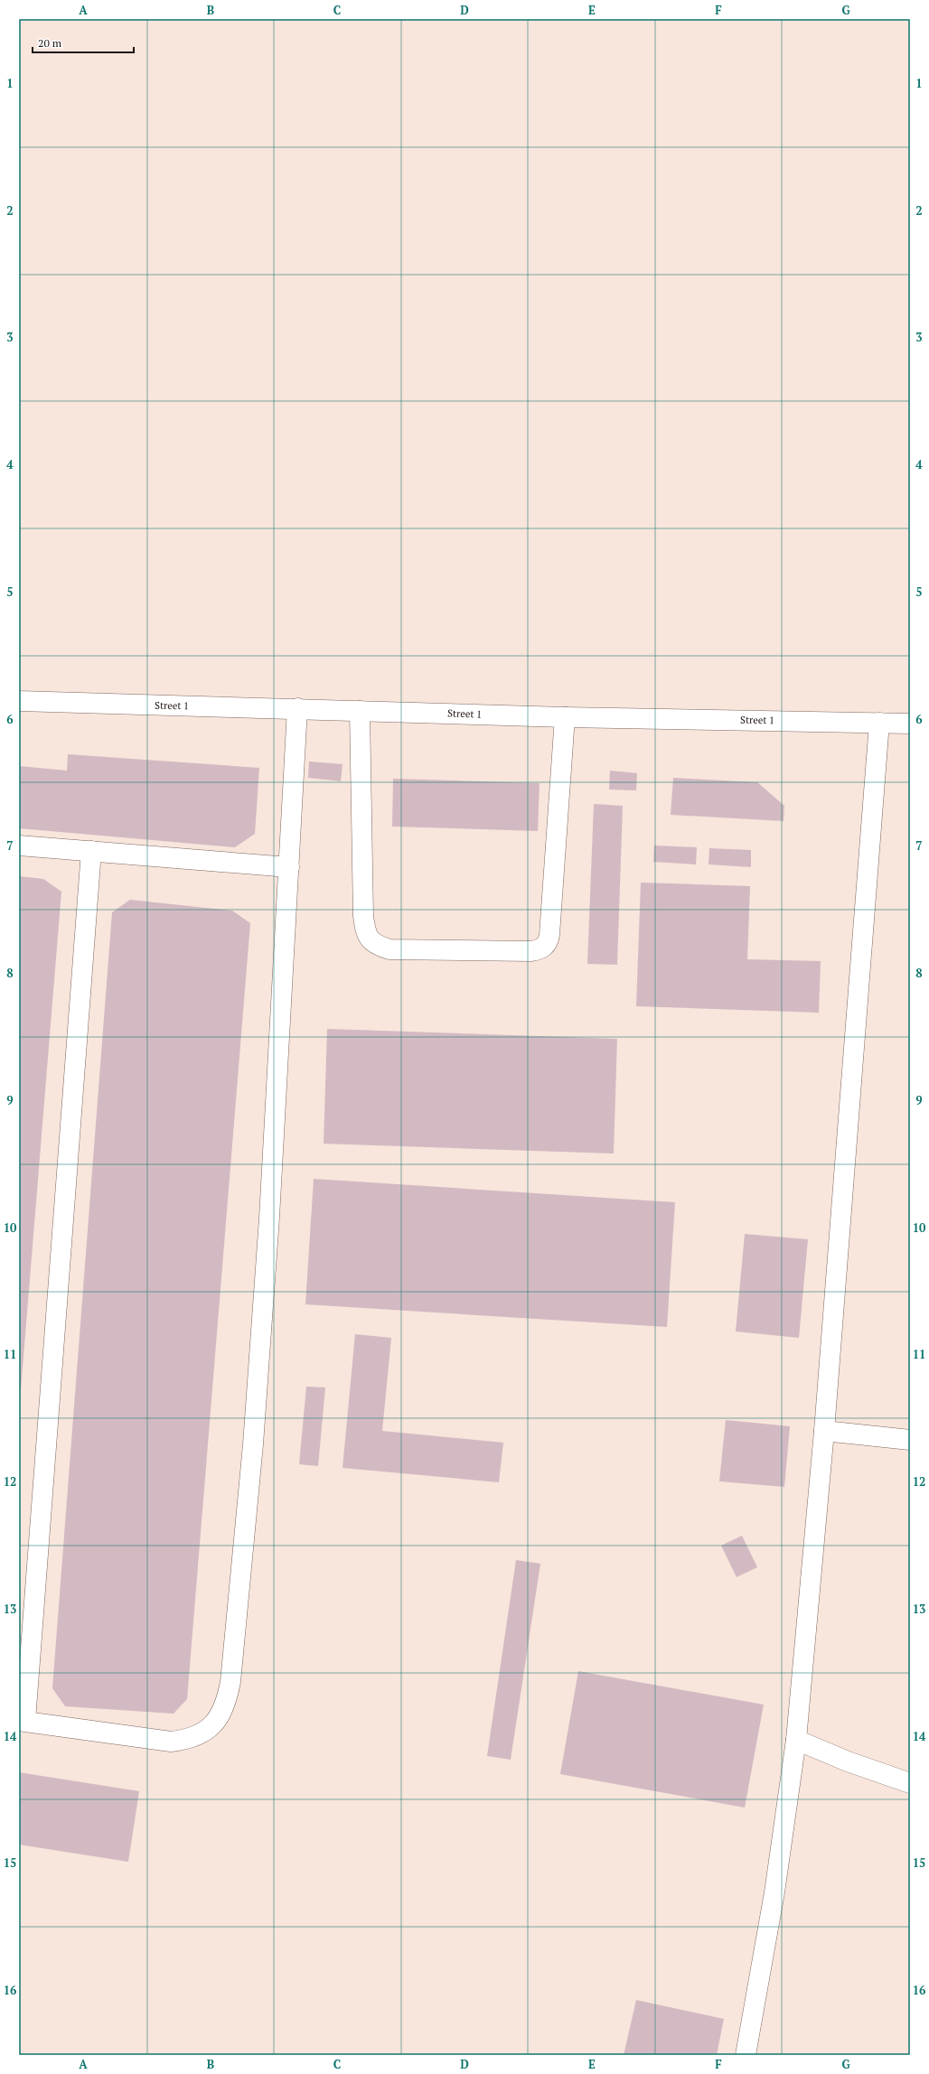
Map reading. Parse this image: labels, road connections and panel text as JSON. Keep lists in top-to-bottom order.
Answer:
{
  "streets": {
    "street": ["Street 1"]
  },
  "scale_bar": "20 m",
  "grid": {
    "columns": [
      "A",
      "B",
      "C",
      "D",
      "E",
      "F",
      "G"
    ],
    "rows": [
      "1",
      "2",
      "3",
      "4",
      "5",
      "6",
      "7",
      "8",
      "9",
      "10",
      "11",
      "12",
      "13",
      "14",
      "15",
      "16"
    ]
  }
}
